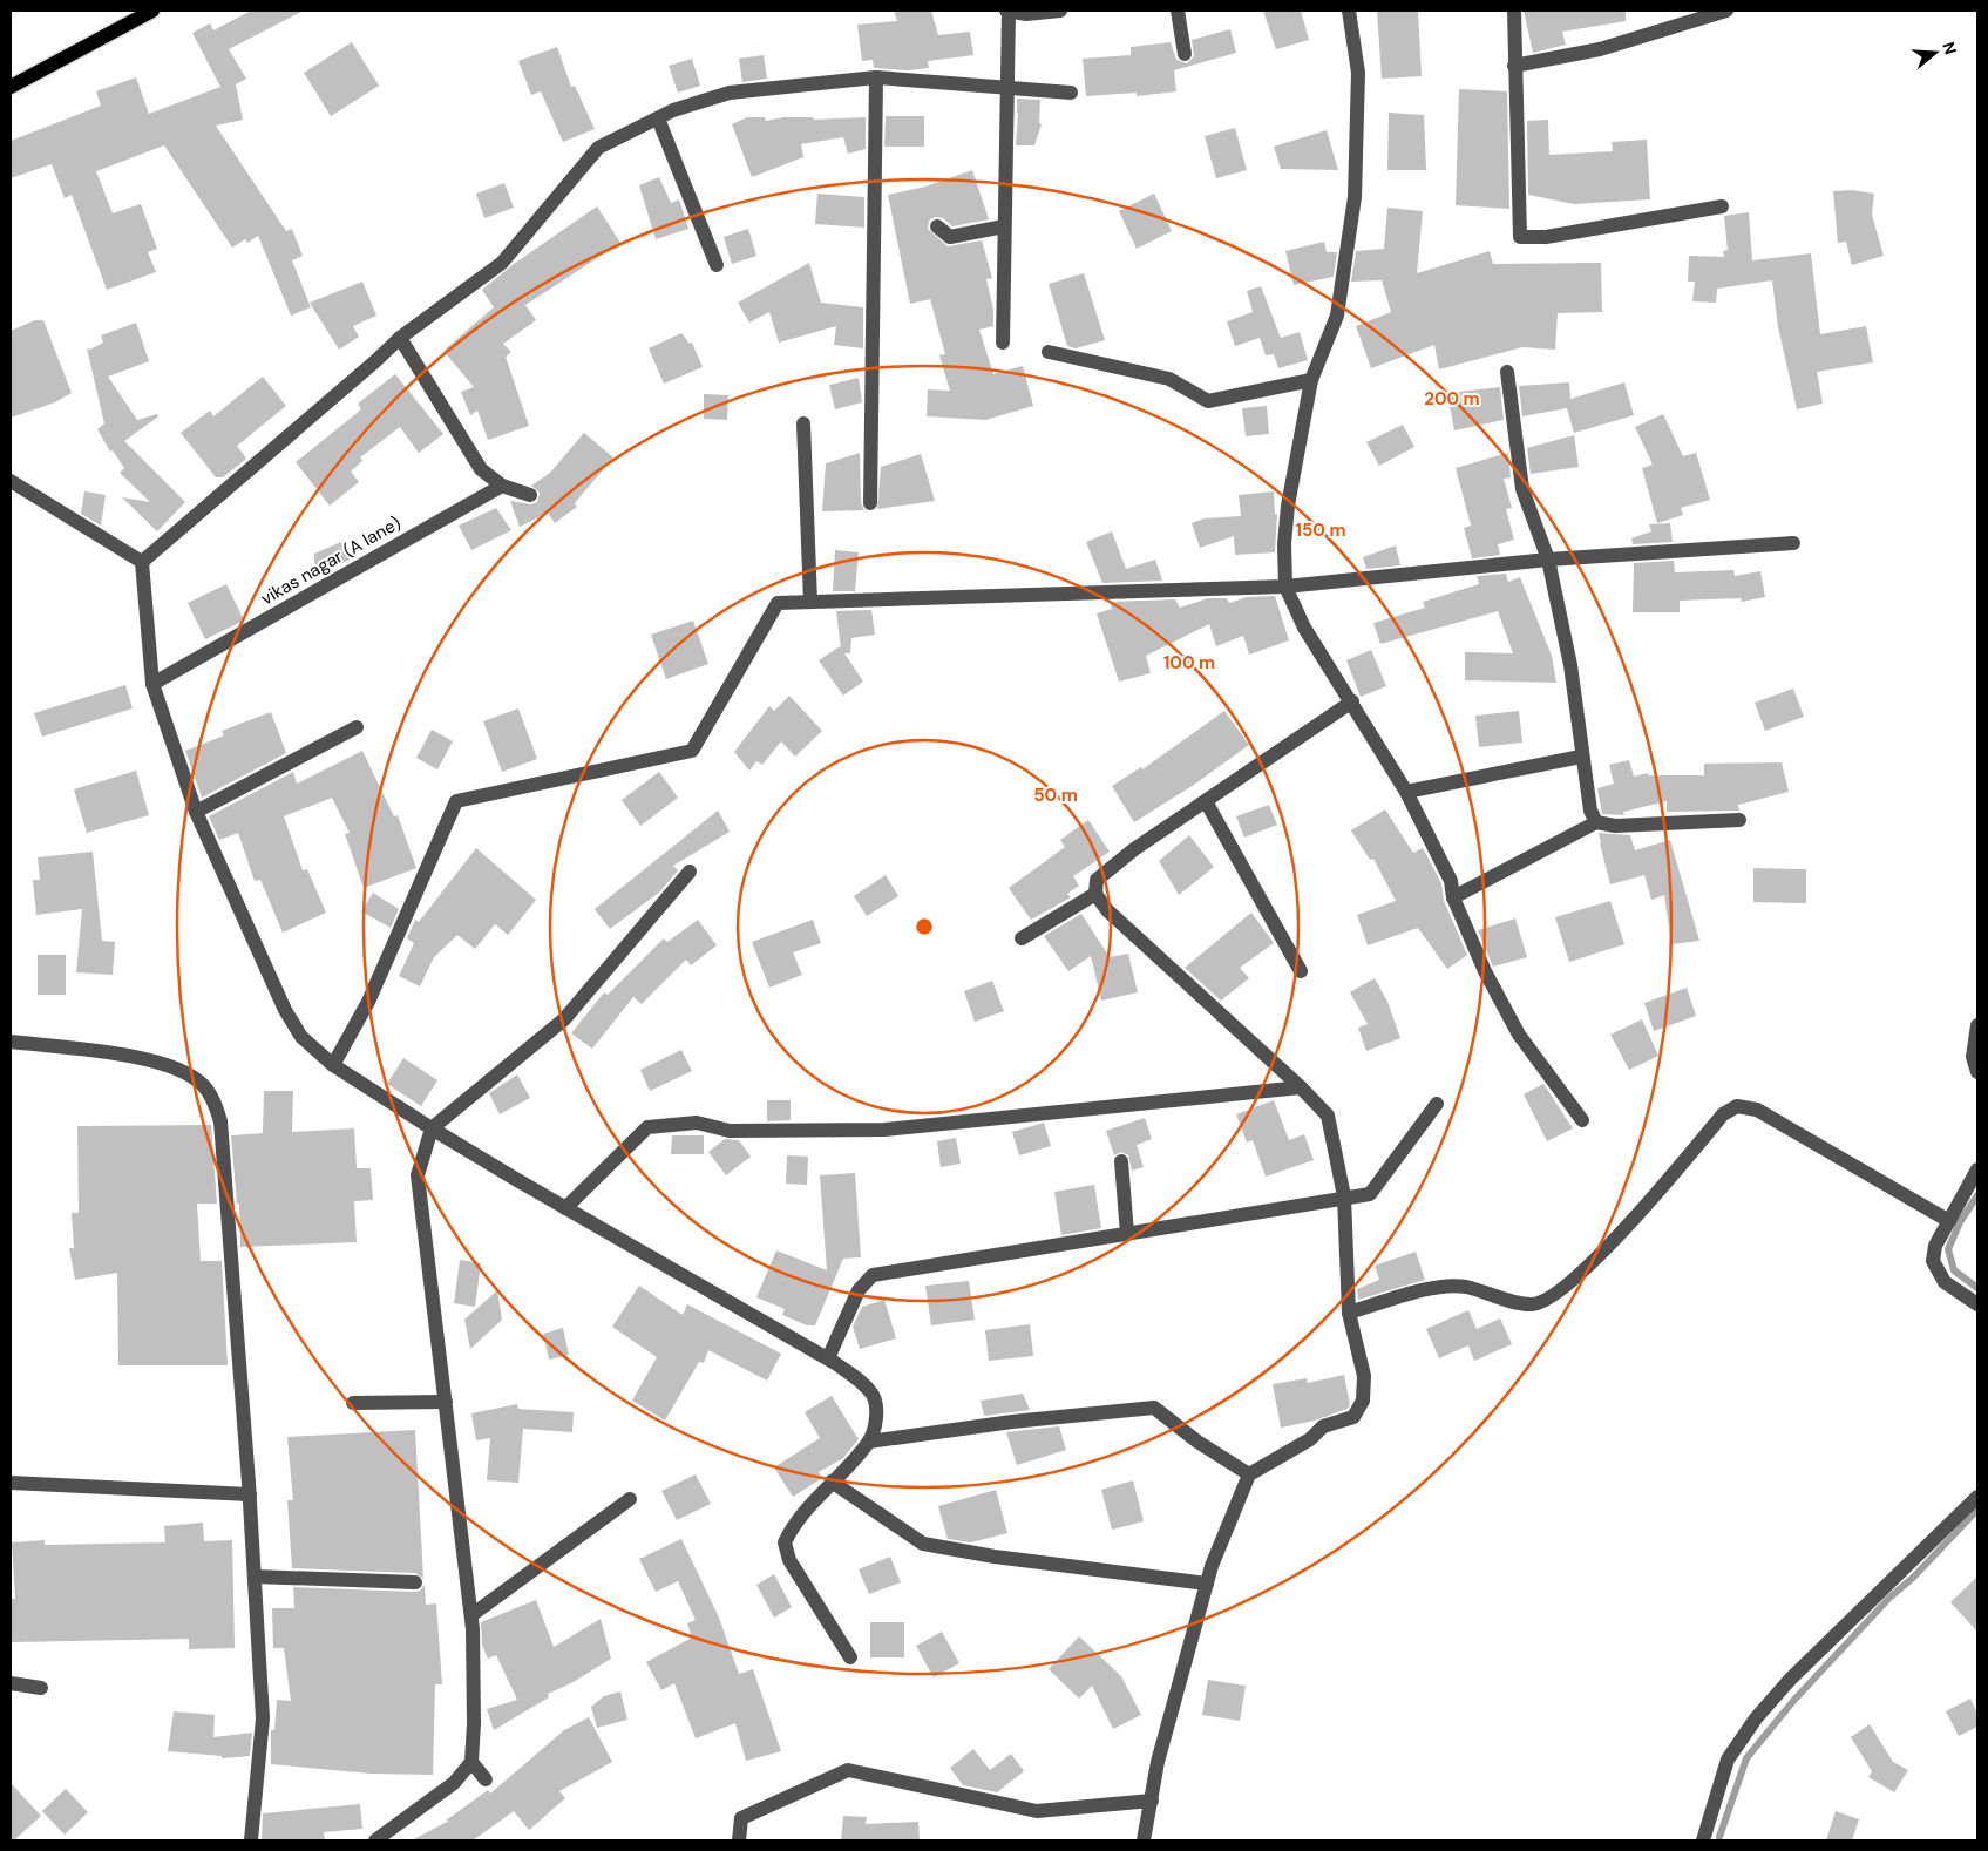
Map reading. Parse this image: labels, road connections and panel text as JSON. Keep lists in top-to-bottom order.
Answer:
{
  "streets": {
    "street": ["vikas nagar (A lane)"]
  },
  "north": "right",
  "rings": [
    "200 m",
    "150 m",
    "100 m",
    "50 m"
  ]
}
